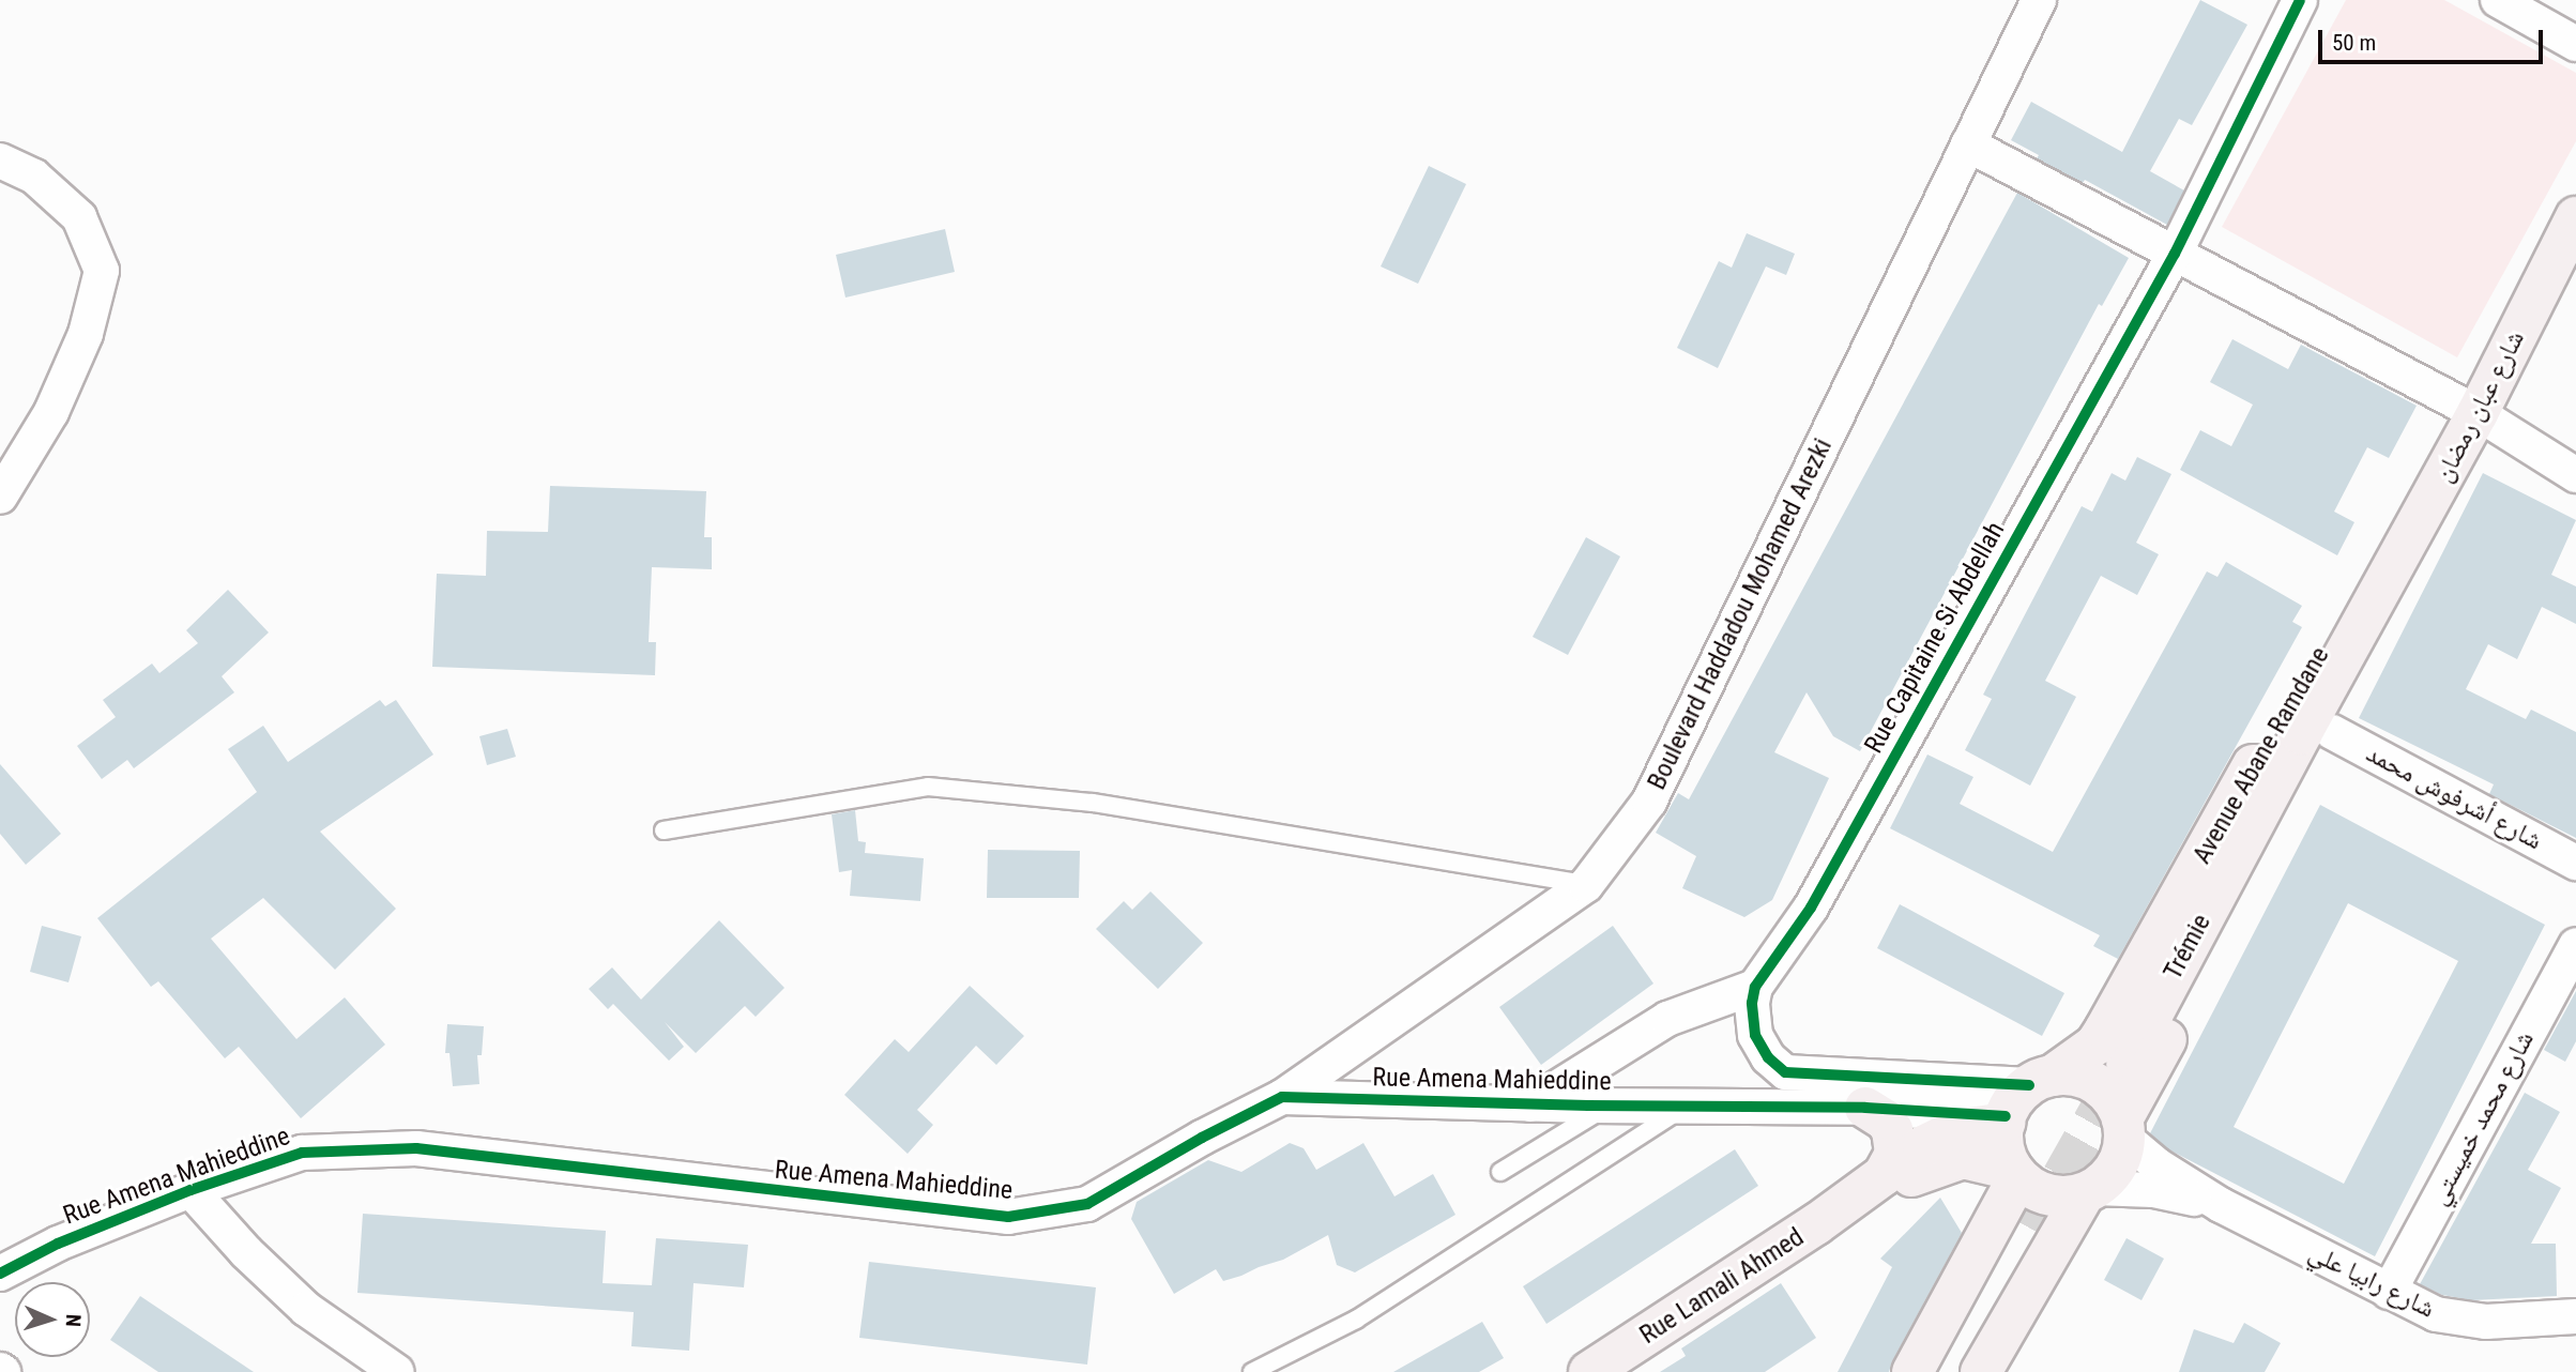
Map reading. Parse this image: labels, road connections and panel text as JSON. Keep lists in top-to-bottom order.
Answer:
{
  "streets": {
    "main road": [
      "شارع عبان رمضان",
      "Avenue Abane Ramdane",
      "Trémie",
      "Rue Lamali Ahmed"
    ],
    "street": [
      "Boulevard Haddadou Mohamed Arezki",
      "Rue Capitaine Si Abdellah",
      "شارع أشرفوش محمد",
      "Rue Amena Mahieddine",
      "شارع محمد خميستي",
      "شارع رابيا علي"
    ]
  },
  "crossings": [
    ["شارع عبان رمضان", "Avenue Abane Ramdane"],
    ["شارع عبان رمضان", "Trémie"],
    ["Boulevard Haddadou Mohamed Arezki", "Rue Amena Mahieddine"],
    ["Avenue Abane Ramdane", "شارع أشرفوش محمد"],
    ["Avenue Abane Ramdane", "Trémie"],
    ["Avenue Abane Ramdane", "Rue Amena Mahieddine"],
    ["Avenue Abane Ramdane", "Rue Lamali Ahmed"],
    ["Rue Amena Mahieddine", "Rue Lamali Ahmed"],
    ["شارع محمد خميستي", "شارع رابيا علي"]
  ],
  "scale_bar": "50 m",
  "north": "right"
}
